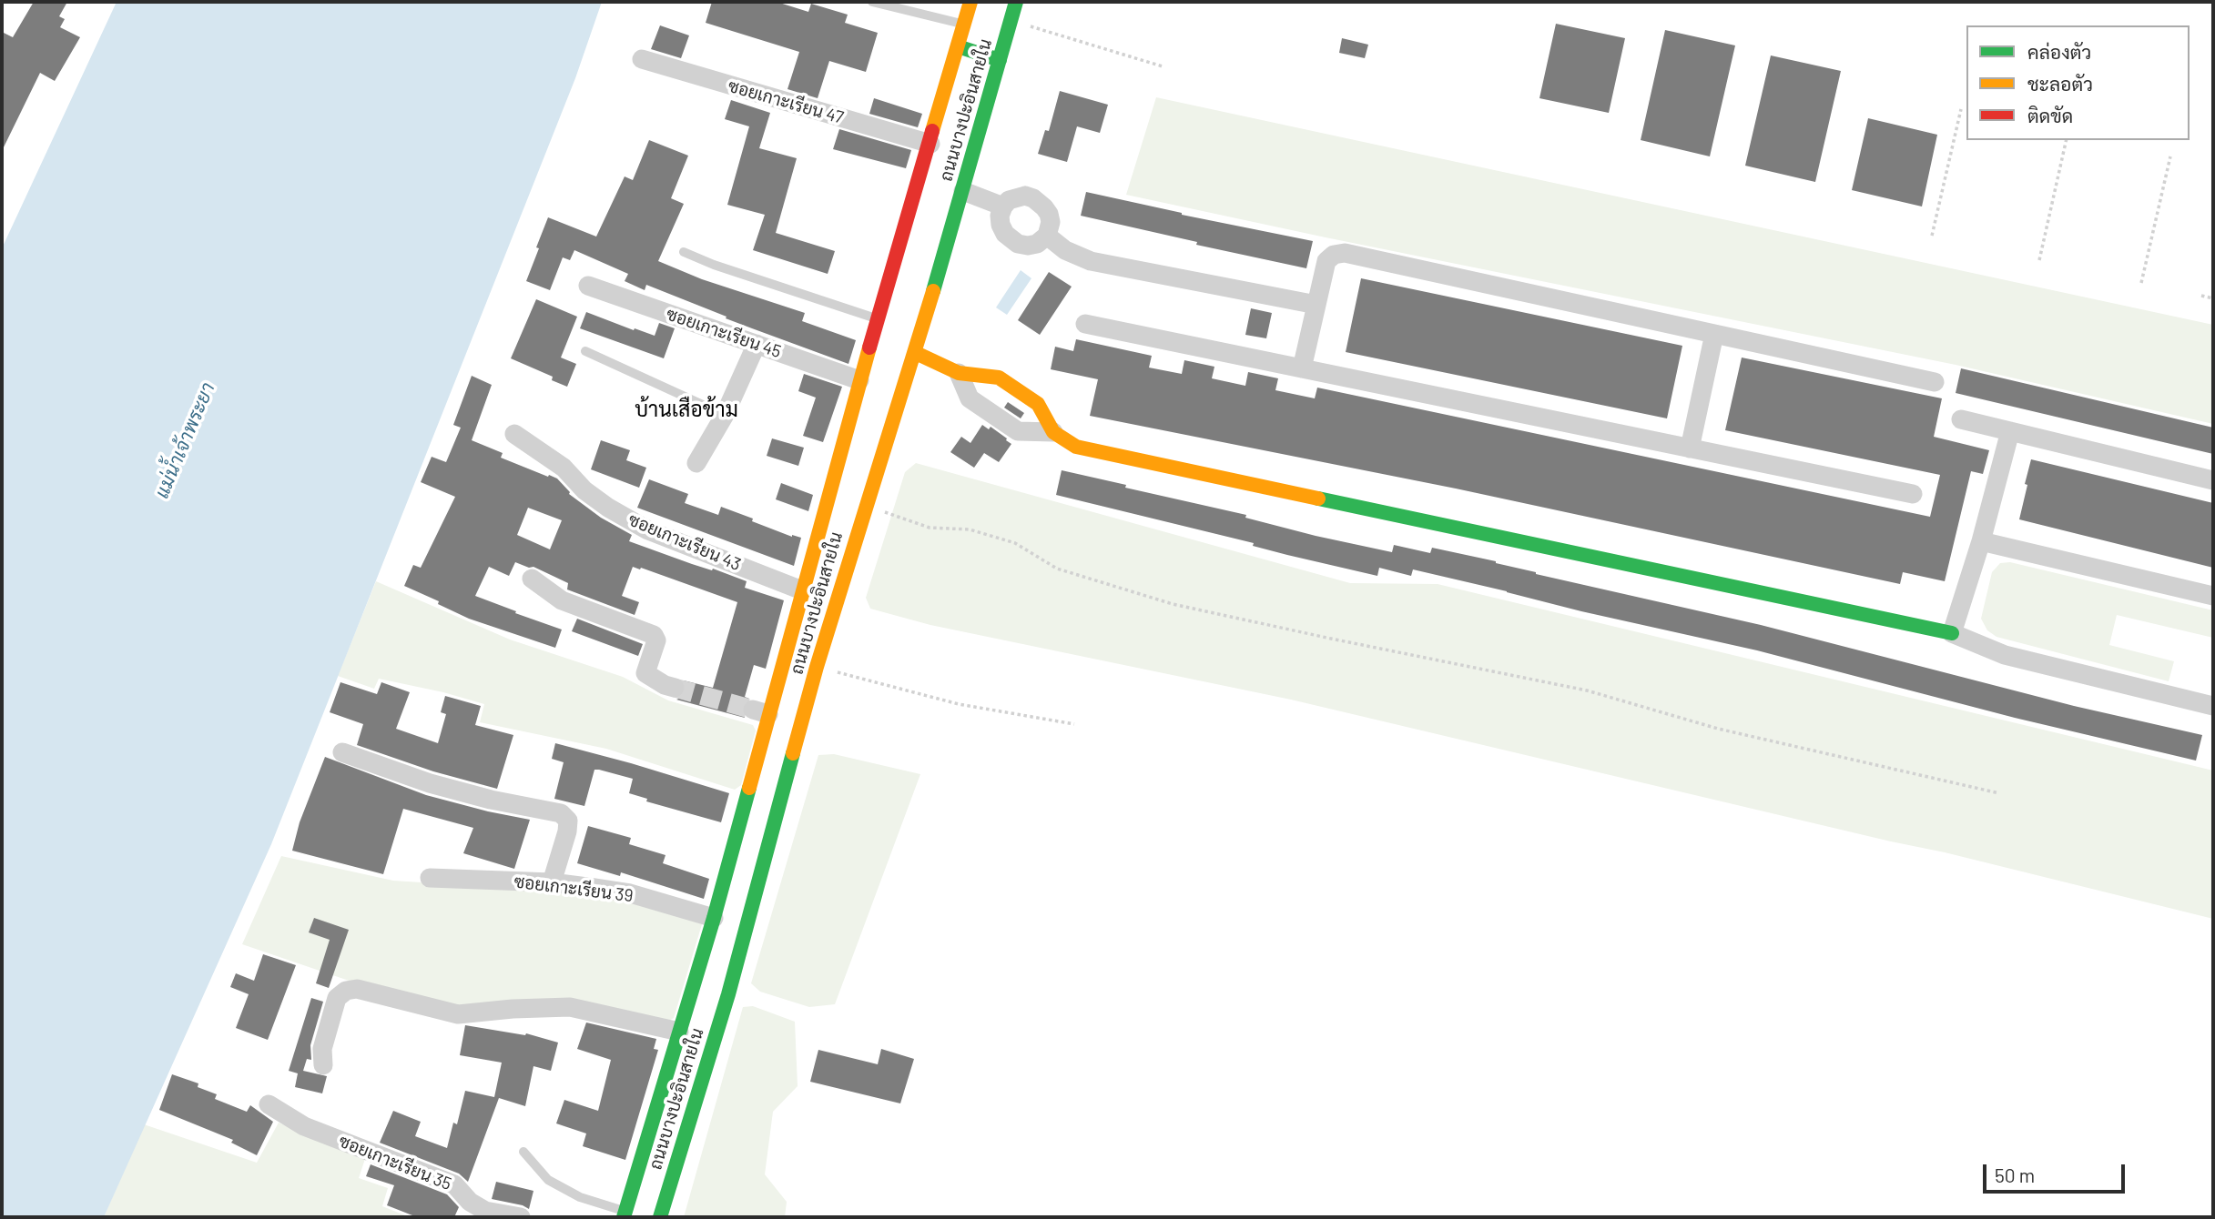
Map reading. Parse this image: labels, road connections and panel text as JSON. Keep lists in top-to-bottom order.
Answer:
{
  "streets": {
    "main road": ["ถนนบางปะอินสายใน"],
    "street": [
      "ซอยเกาะเรียน 47",
      "ซอยเกาะเรียน 45",
      "ซอยเกาะเรียน 43",
      "ซอยเกาะเรียน 39",
      "ซอยเกาะเรียน 35"
    ]
  },
  "crossings": [
    ["ซอยเกาะเรียน 47", "ถนนบางปะอินสายใน"],
    ["ถนนบางปะอินสายใน", "ซอยเกาะเรียน 45"],
    ["ถนนบางปะอินสายใน", "ซอยเกาะเรียน 43"],
    ["ถนนบางปะอินสายใน", "ซอยเกาะเรียน 39"]
  ],
  "districts": ["บ้านเสือข้าม"],
  "water": ["แม่น้ำเจ้าพระยา"],
  "legend": ["คล่องตัว", "ชะลอตัว", "ติดขัด"],
  "scale_bar": "50 m"
}
